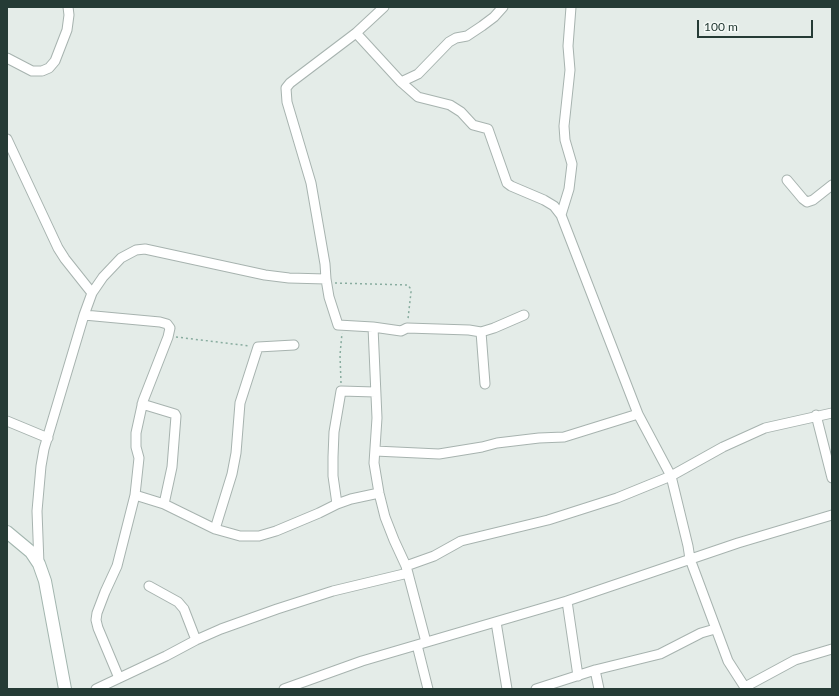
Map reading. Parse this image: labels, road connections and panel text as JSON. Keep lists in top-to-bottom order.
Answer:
{
  "scale_bar": "100 m"
}
